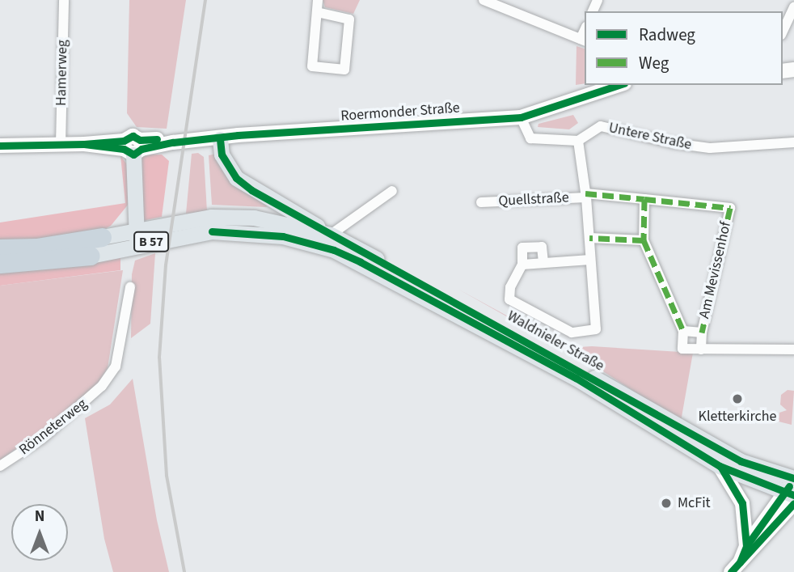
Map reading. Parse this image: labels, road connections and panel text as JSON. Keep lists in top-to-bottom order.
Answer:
{
  "streets": {
    "highway": ["B 57", "Waldnieler Straße"],
    "main road": ["Roermonder Straße"],
    "street": [
      "Hamerweg",
      "Untere Straße",
      "Quellstraße",
      "Am Mevissenhof",
      "Rönneterweg"
    ]
  },
  "crossings": [
    ["Hamerweg", "Roermonder Straße"],
    ["Untere Straße", "Quellstraße"],
    ["Quellstraße", "Am Mevissenhof"]
  ],
  "places": ["Kletterkirche", "McFit"],
  "legend": ["Radweg", "Weg"],
  "north": "top"
}
